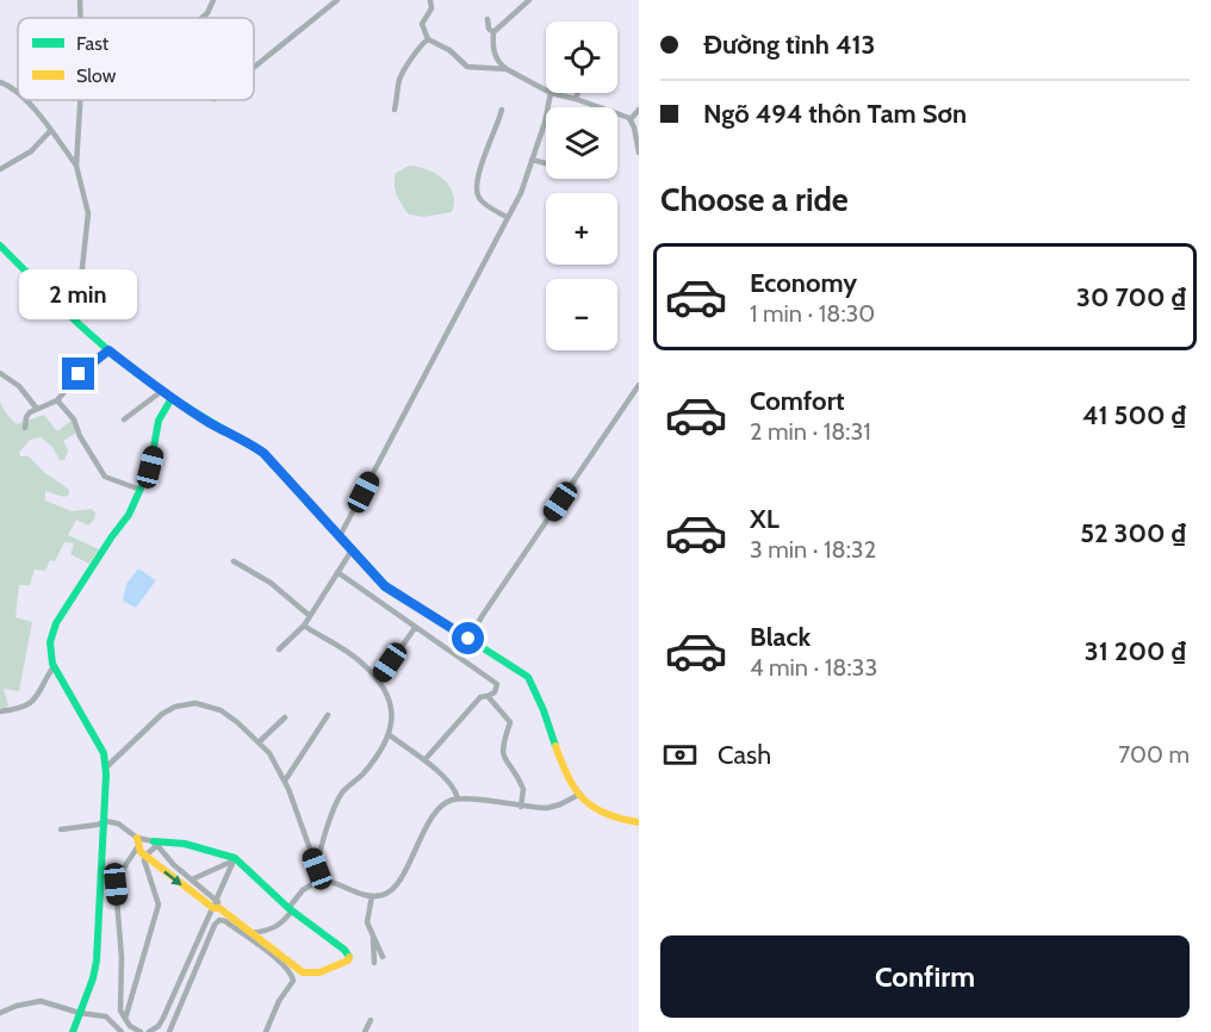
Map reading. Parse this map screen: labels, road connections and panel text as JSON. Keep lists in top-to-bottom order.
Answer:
{
  "legend": ["Fast", "Slow"],
  "page": {
    "banner": ["Đường tỉnh 413", "Ngõ 494 thôn Tam Sơn"],
    "map_buttons": ["+", "−"],
    "heading": "Choose a ride",
    "list": [
      {
        "name": "Economy",
        "note": "1 min · 18:30",
        "value": "30 700 ₫"
      },
      {
        "name": "Comfort",
        "note": "2 min · 18:31",
        "value": "41 500 ₫"
      },
      {
        "name": "XL",
        "note": "3 min · 18:32",
        "value": "52 300 ₫"
      },
      {
        "name": "Black",
        "note": "4 min · 18:33",
        "value": "31 200 ₫"
      }
    ],
    "bubble": "2 min",
    "pay": ["Cash", "700 m"],
    "buttons": "Confirm"
  }
}
